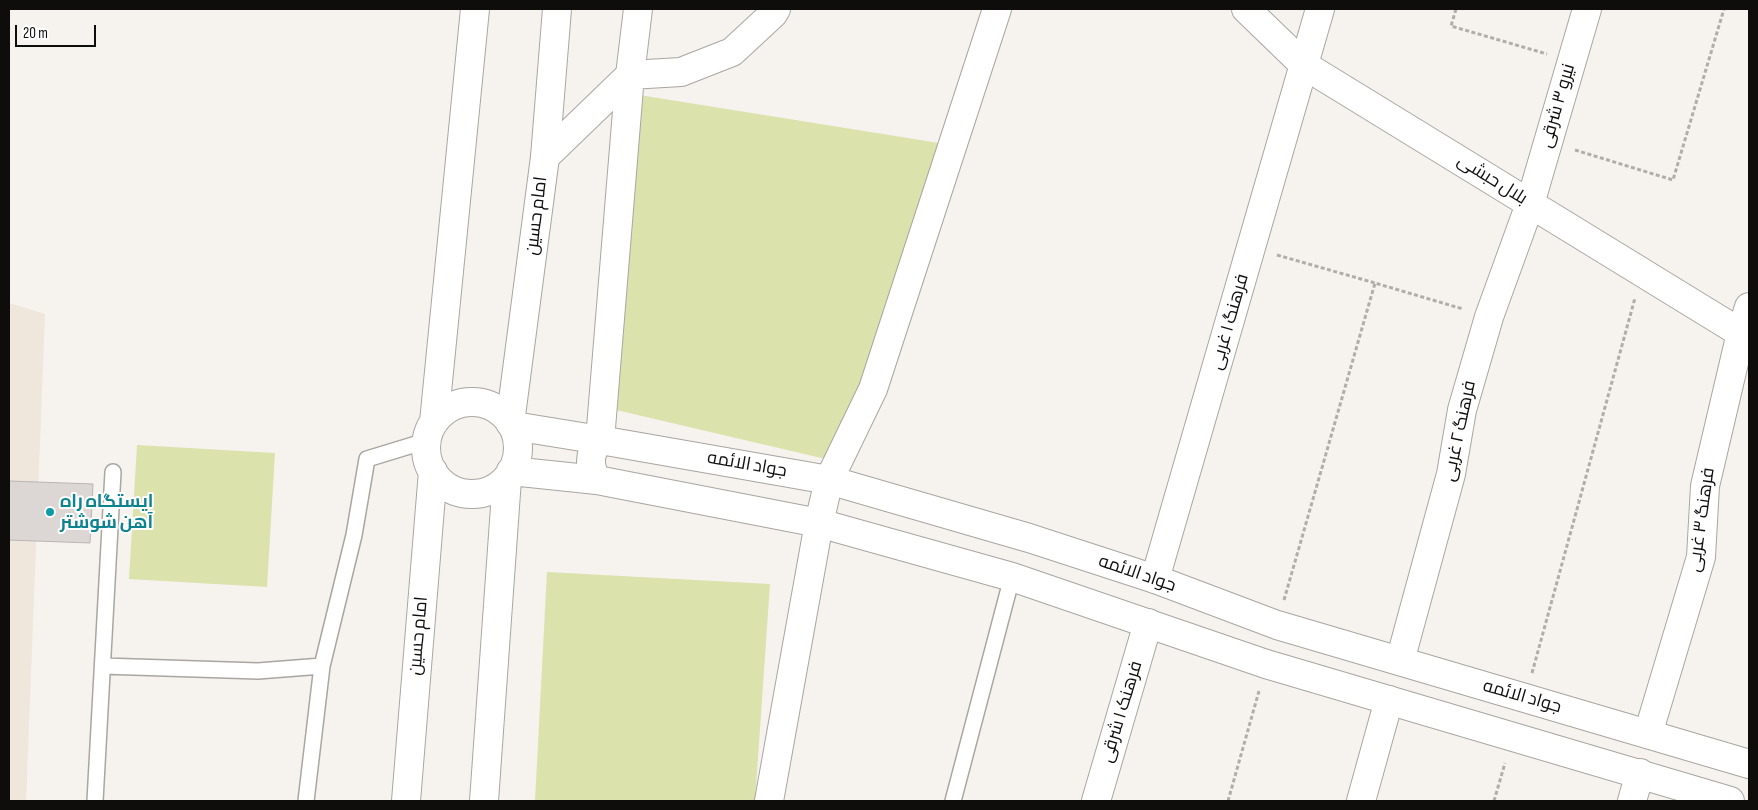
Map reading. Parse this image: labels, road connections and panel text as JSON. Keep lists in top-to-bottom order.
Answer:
{
  "streets": {
    "street": [
      "نیرو ۳ شرقی",
      "بلال حبشی",
      "امام حسین",
      "فرهنگ ۱ غربی",
      "فرهنگ ۲ غربی",
      "جواد الائمه",
      "فرهنگ ۳ غربی",
      "فرهنک ۱ شرقی"
    ]
  },
  "crossings": [
    ["نیرو ۳ شرقی", "بلال حبشی"],
    ["نیرو ۳ شرقی", "فرهنگ ۲ غربی"],
    ["بلال حبشی", "فرهنگ ۱ غربی"],
    ["بلال حبشی", "فرهنگ ۲ غربی"],
    ["بلال حبشی", "فرهنگ ۳ غربی"],
    ["امام حسین", "جواد الائمه"],
    ["فرهنگ ۱ غربی", "جواد الائمه"],
    ["فرهنگ ۲ غربی", "جواد الائمه"],
    ["جواد الائمه", "فرهنگ ۳ غربی"]
  ],
  "places": ["ایستگاه راه آهن شوشتر"],
  "scale_bar": "20 m"
}
